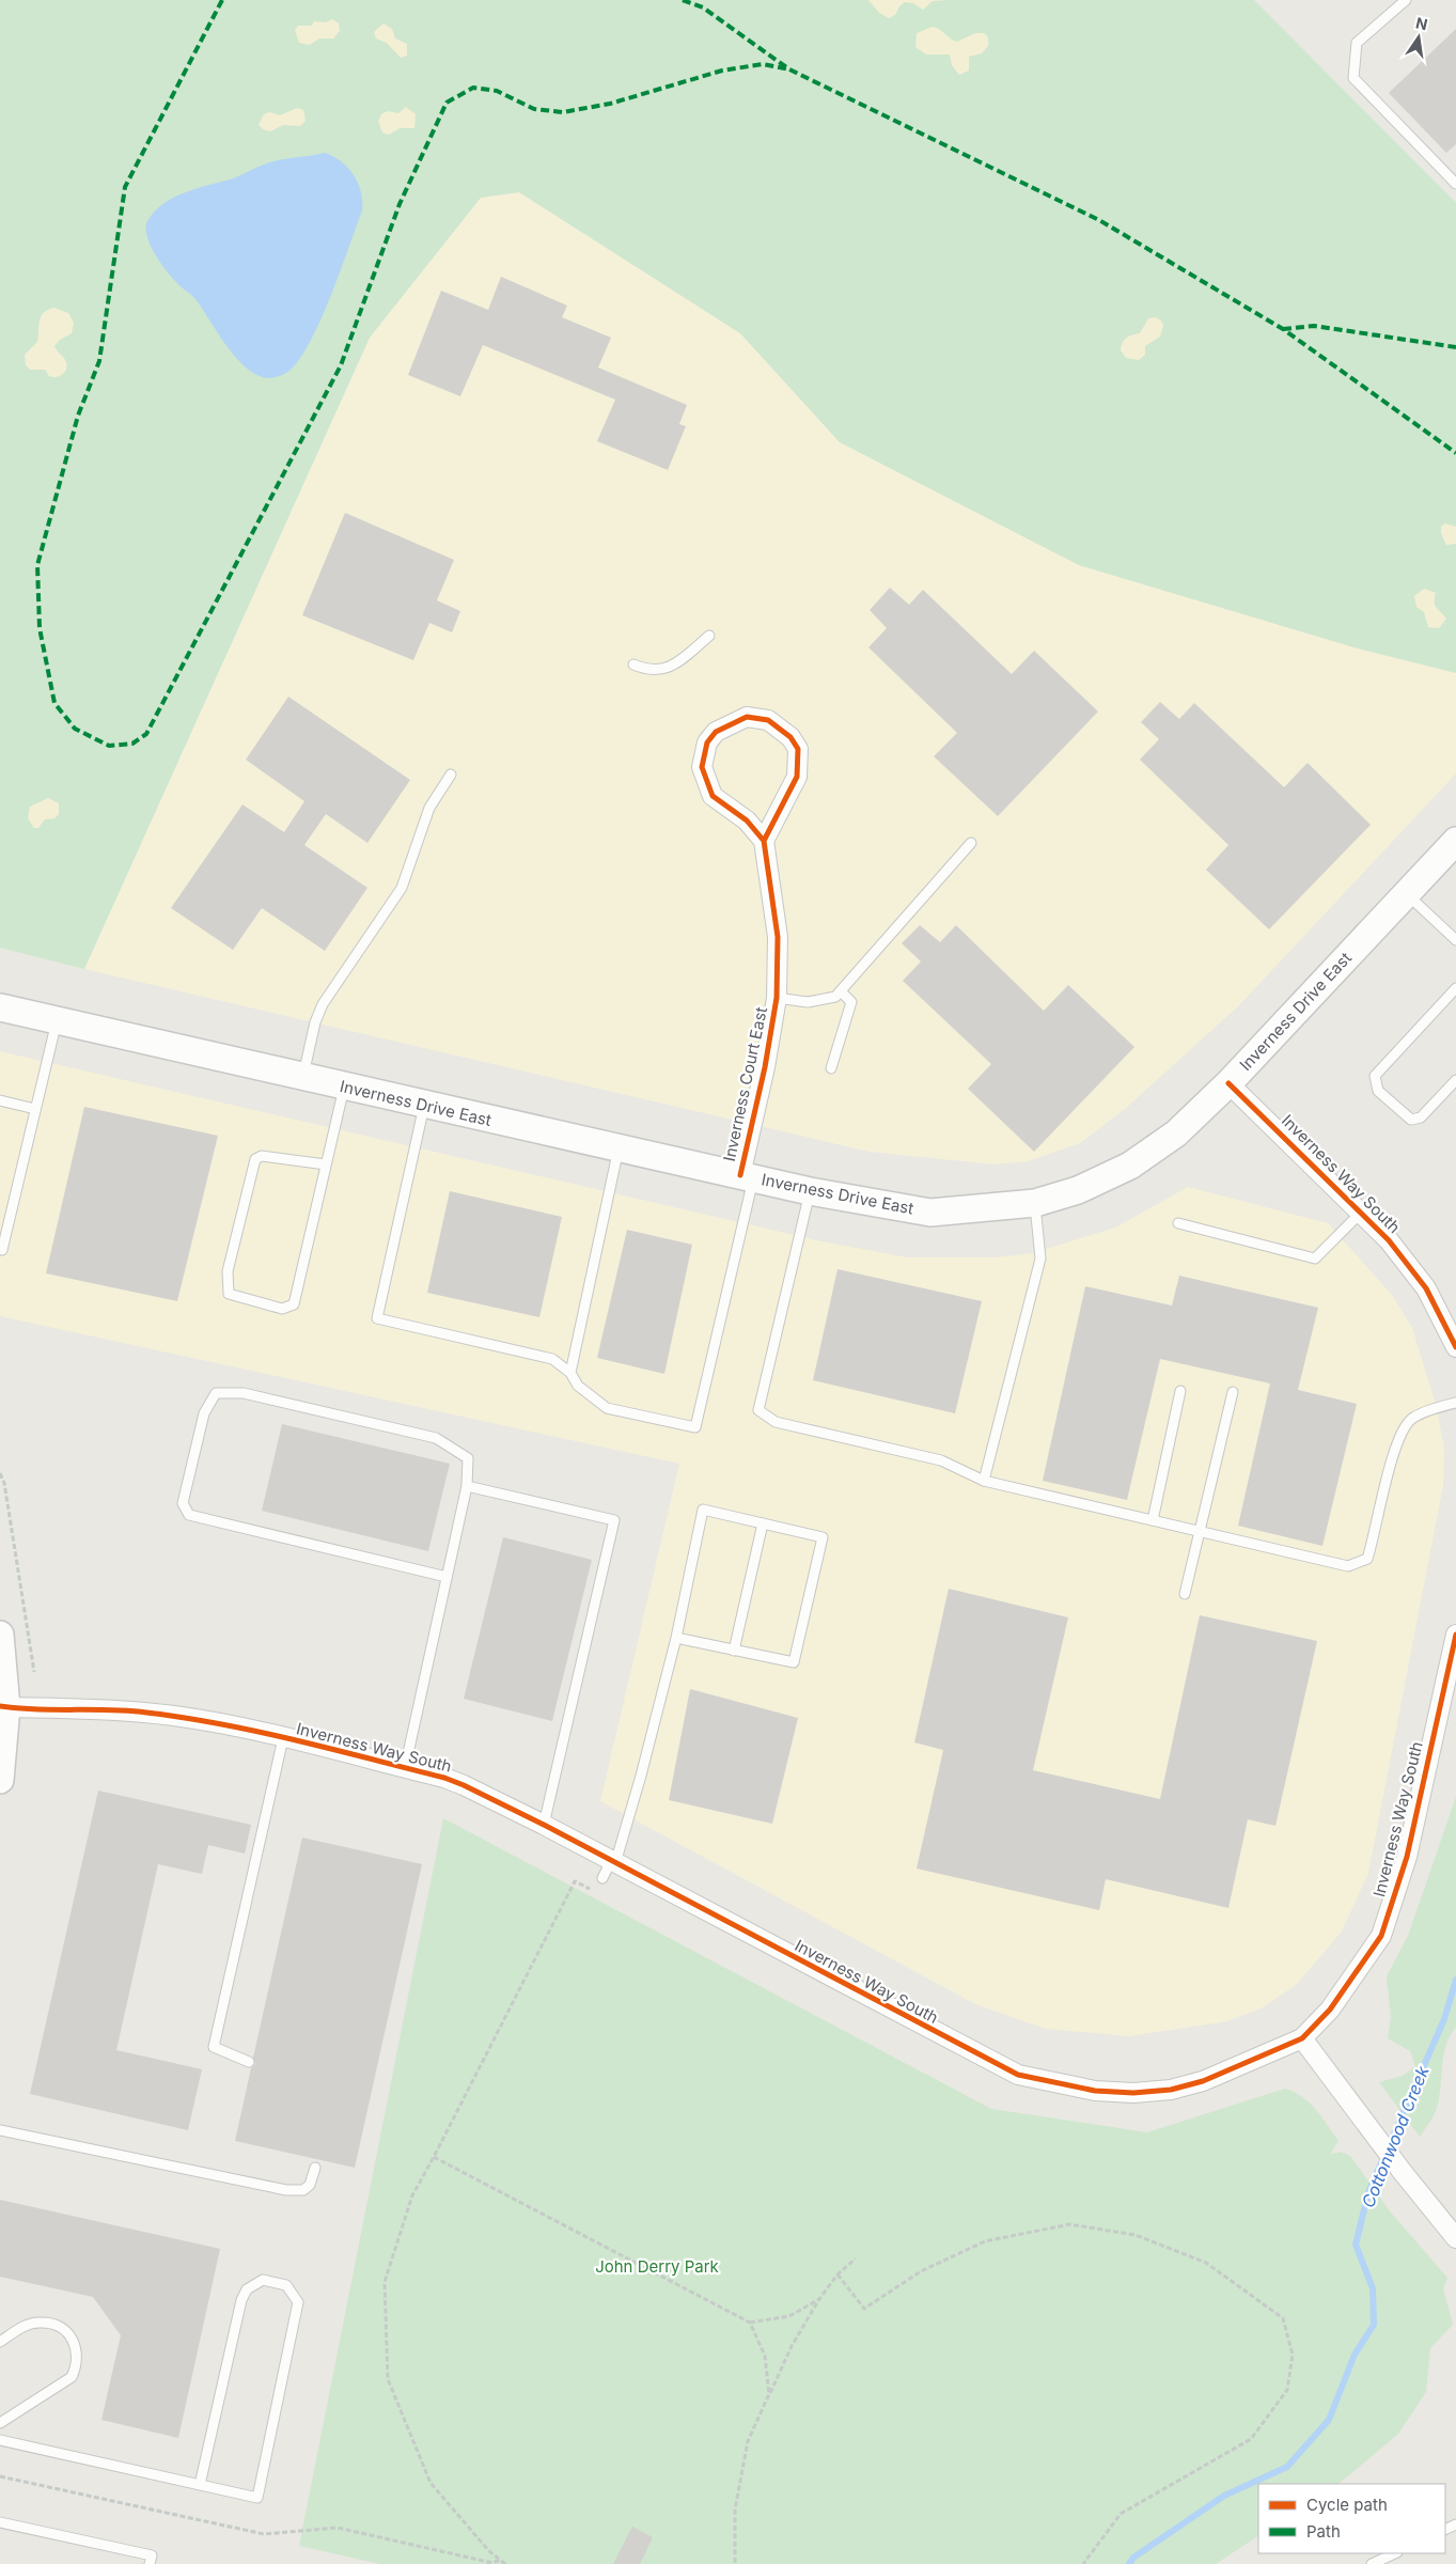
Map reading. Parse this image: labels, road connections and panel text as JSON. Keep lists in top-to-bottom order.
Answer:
{
  "streets": {
    "main road": ["Inverness Drive East"],
    "street": ["Inverness Court East", "Inverness Way South"]
  },
  "crossings": [
    ["Inverness Drive East", "Inverness Court East"],
    ["Inverness Drive East", "Inverness Way South"]
  ],
  "water": ["Cottonwood Creek"],
  "parks": ["John Derry Park"],
  "legend": ["Cycle path", "Path"],
  "north": "top"
}
